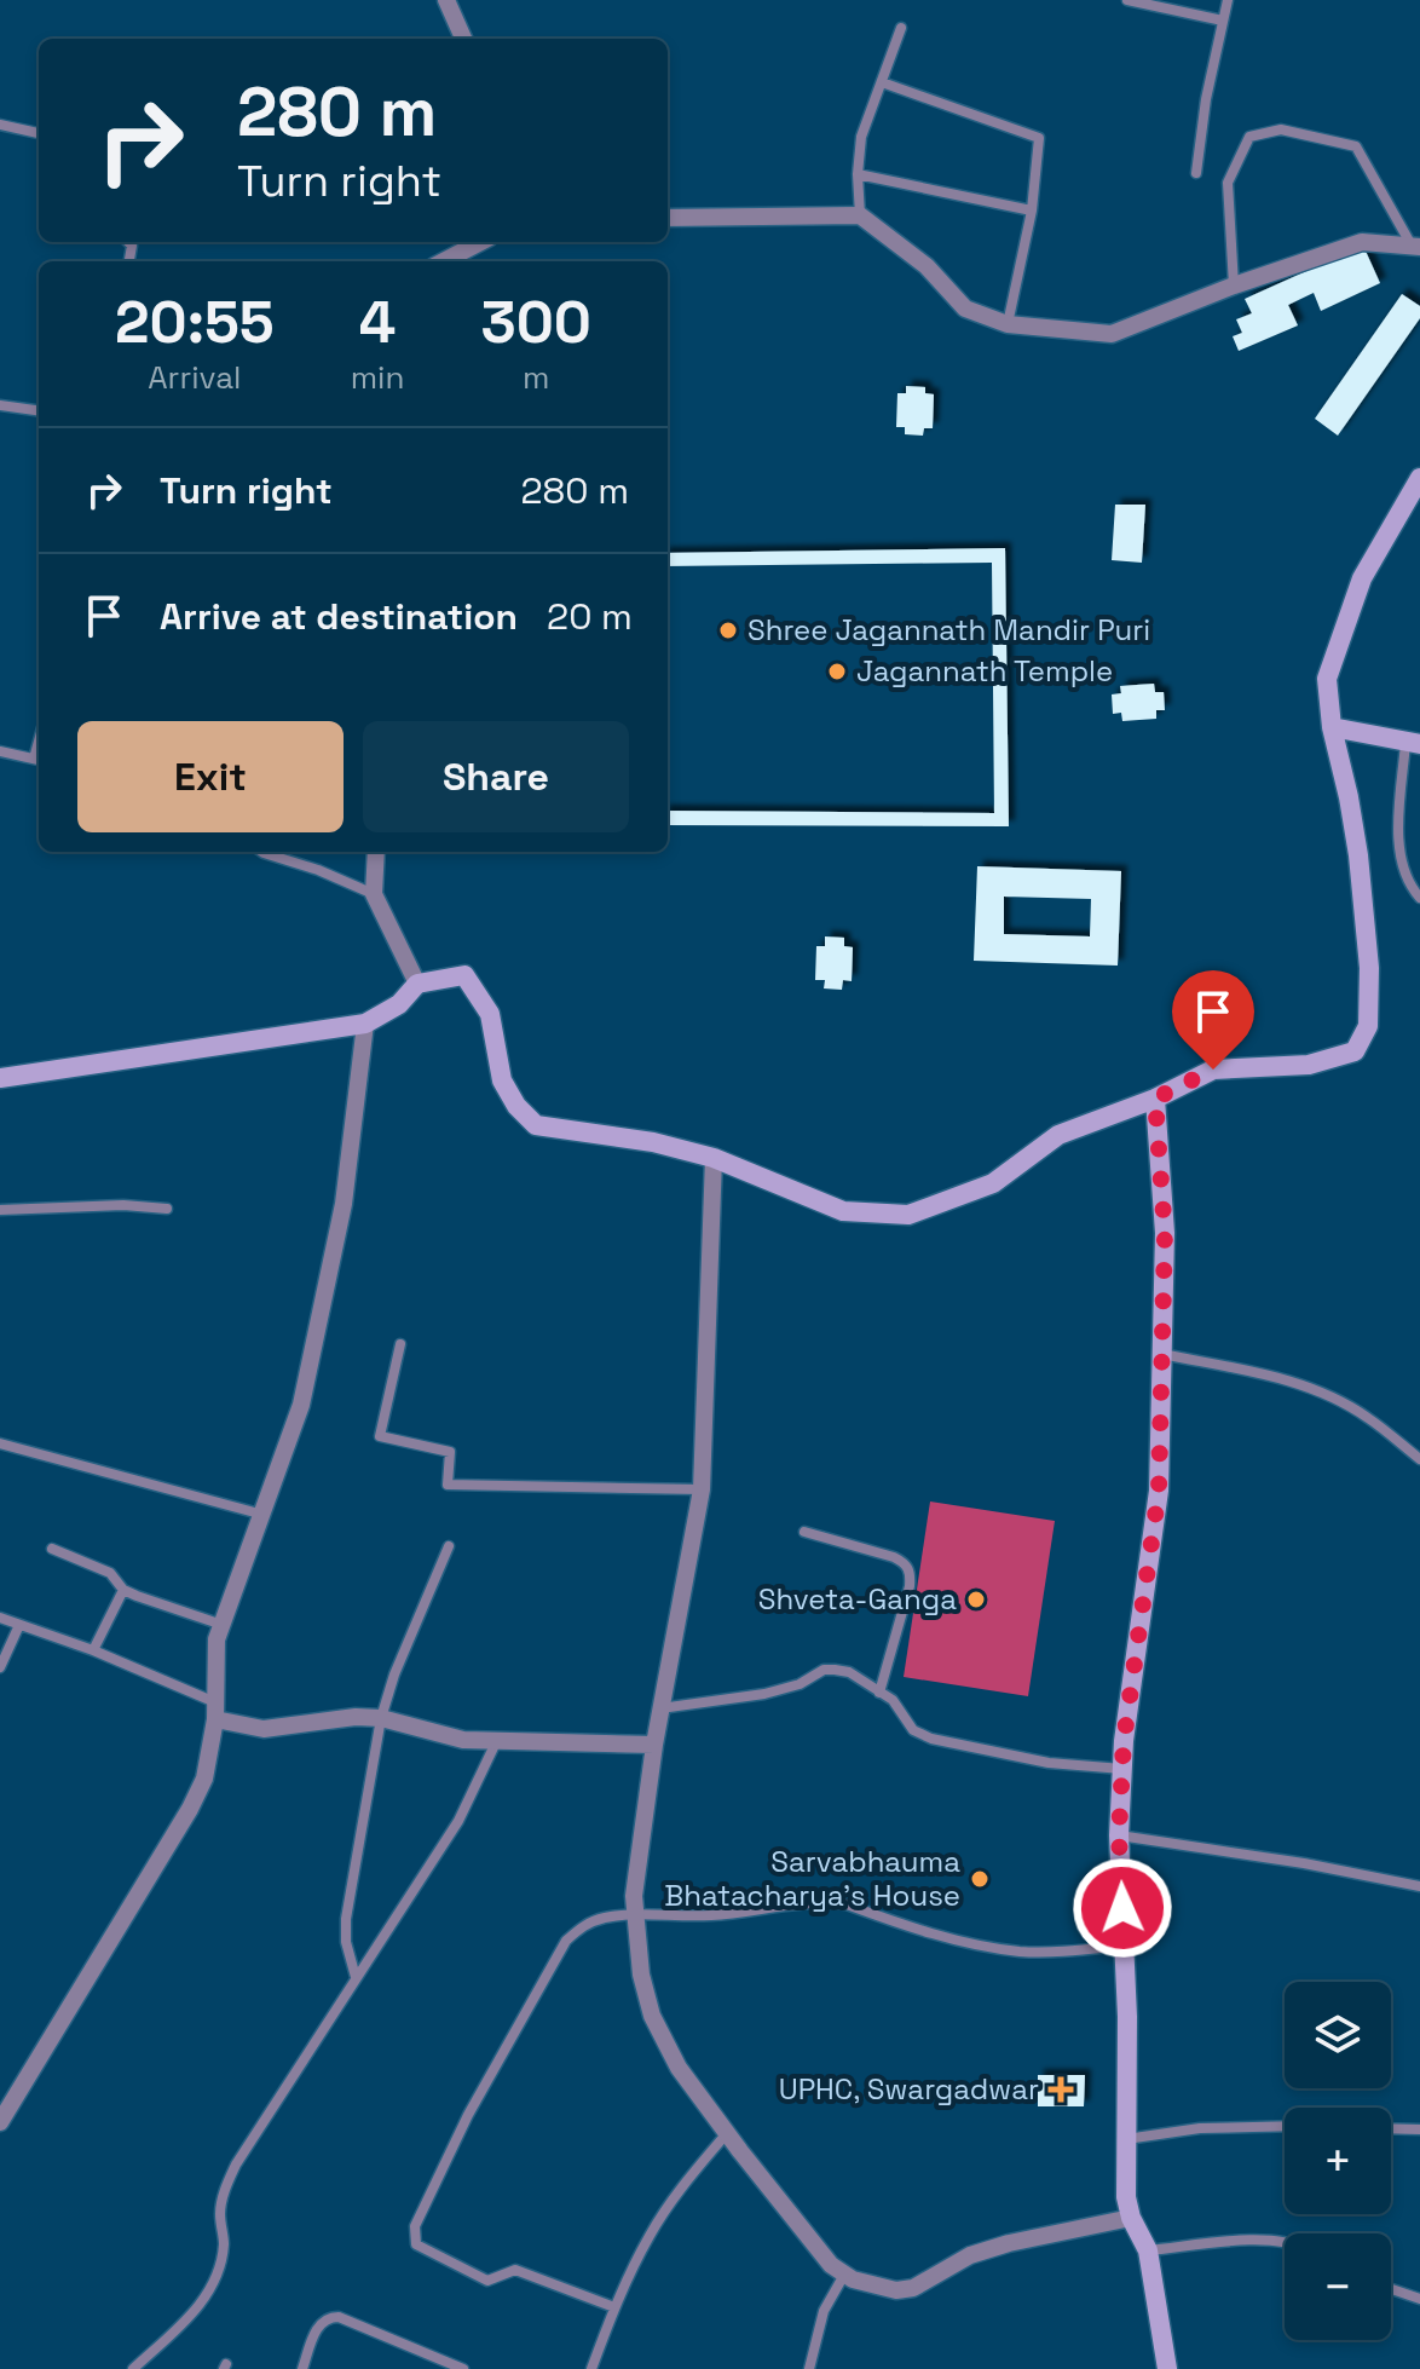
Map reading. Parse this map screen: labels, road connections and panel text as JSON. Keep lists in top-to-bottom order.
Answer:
{
  "places": {
    "other": [
      "Shree Jagannath Mandir Puri",
      "Jagannath Temple",
      "Shveta-Ganga",
      "Sarvabhauma Bhatacharya's House"
    ],
    "health": ["UPHC, Swargadwar"]
  },
  "page": {
    "turn": ["280 m", "Turn right"],
    "eta": [
      "20:55",
      "Arrival",
      "4",
      "min",
      "300",
      "m"
    ],
    "list": [
      {
        "name": "Turn right",
        "value": "280 m"
      },
      {
        "name": "Arrive at destination",
        "value": "20 m"
      }
    ],
    "buttons": ["Exit", "Share"],
    "map_buttons": ["+", "−"]
  }
}
